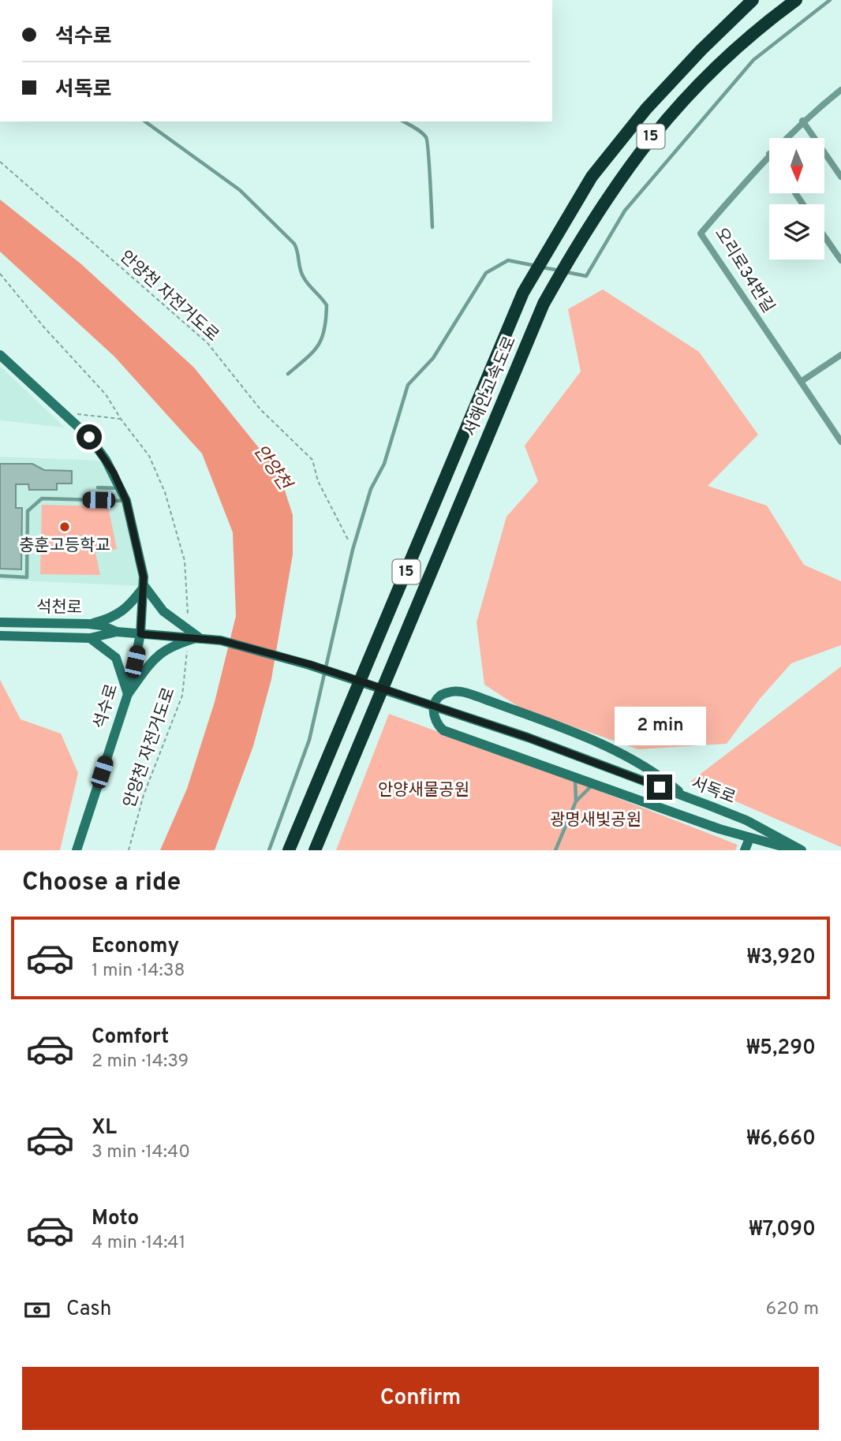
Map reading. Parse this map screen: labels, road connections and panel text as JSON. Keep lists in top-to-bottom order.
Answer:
{
  "streets": {
    "highway": ["15", "서해안고속도로"],
    "main road": ["석천로", "석수로", "서독로"],
    "street": ["오리로34번길"],
    "path": ["안양천 자전거도로"]
  },
  "crossings": [
    ["석천로", "석수로"],
    ["석천로", "서독로"]
  ],
  "water": ["안양천"],
  "parks": ["안양새물공원", "광명새빛공원"],
  "places": ["충훈고등학교"],
  "north": "bottom",
  "page": {
    "banner": ["석수로", "서독로"],
    "bubble": "2 min",
    "heading": "Choose a ride",
    "list": [
      {
        "name": "Economy",
        "note": "1 min · 14:38",
        "value": "₩3,920"
      },
      {
        "name": "Comfort",
        "note": "2 min · 14:39",
        "value": "₩5,290"
      },
      {
        "name": "XL",
        "note": "3 min · 14:40",
        "value": "₩6,660"
      },
      {
        "name": "Moto",
        "note": "4 min · 14:41",
        "value": "₩7,090"
      }
    ],
    "pay": ["Cash", "620 m"],
    "buttons": "Confirm"
  }
}
